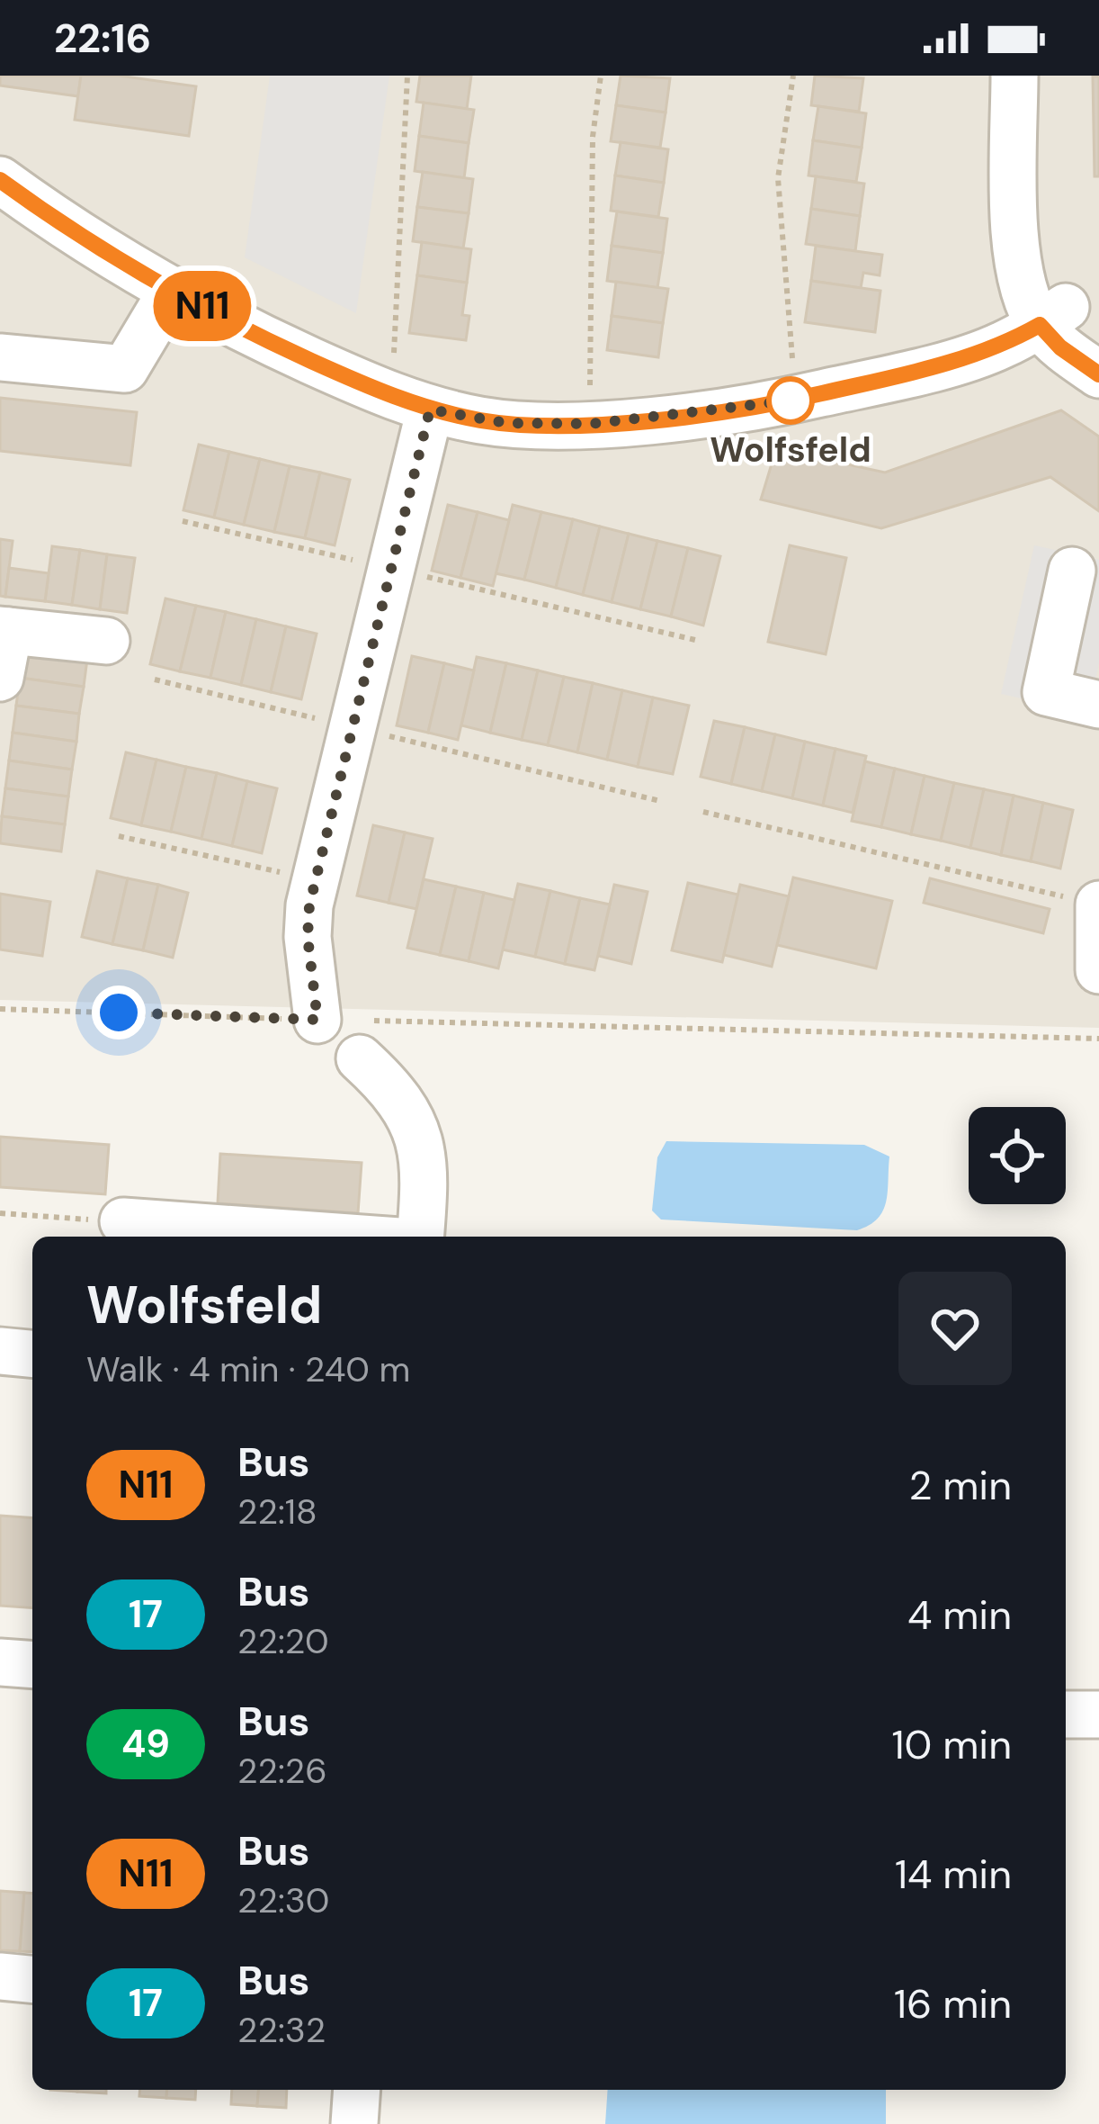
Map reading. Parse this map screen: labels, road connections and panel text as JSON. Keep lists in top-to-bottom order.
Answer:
{
  "places": ["Wolfsfeld"],
  "lines": ["bus line N11"],
  "page": {
    "status": "22:16",
    "on_map": "N11",
    "heading": ["Wolfsfeld", "Walk · 4 min · 240 m"],
    "list": [
      {
        "mark": "N11",
        "name": "Bus",
        "note": "22:18",
        "value": "2 min"
      },
      {
        "mark": "17",
        "name": "Bus",
        "note": "22:20",
        "value": "4 min"
      },
      {
        "mark": "49",
        "name": "Bus",
        "note": "22:26",
        "value": "10 min"
      },
      {
        "mark": "N11",
        "name": "Bus",
        "note": "22:30",
        "value": "14 min"
      },
      {
        "mark": "17",
        "name": "Bus",
        "note": "22:32",
        "value": "16 min"
      }
    ]
  }
}
